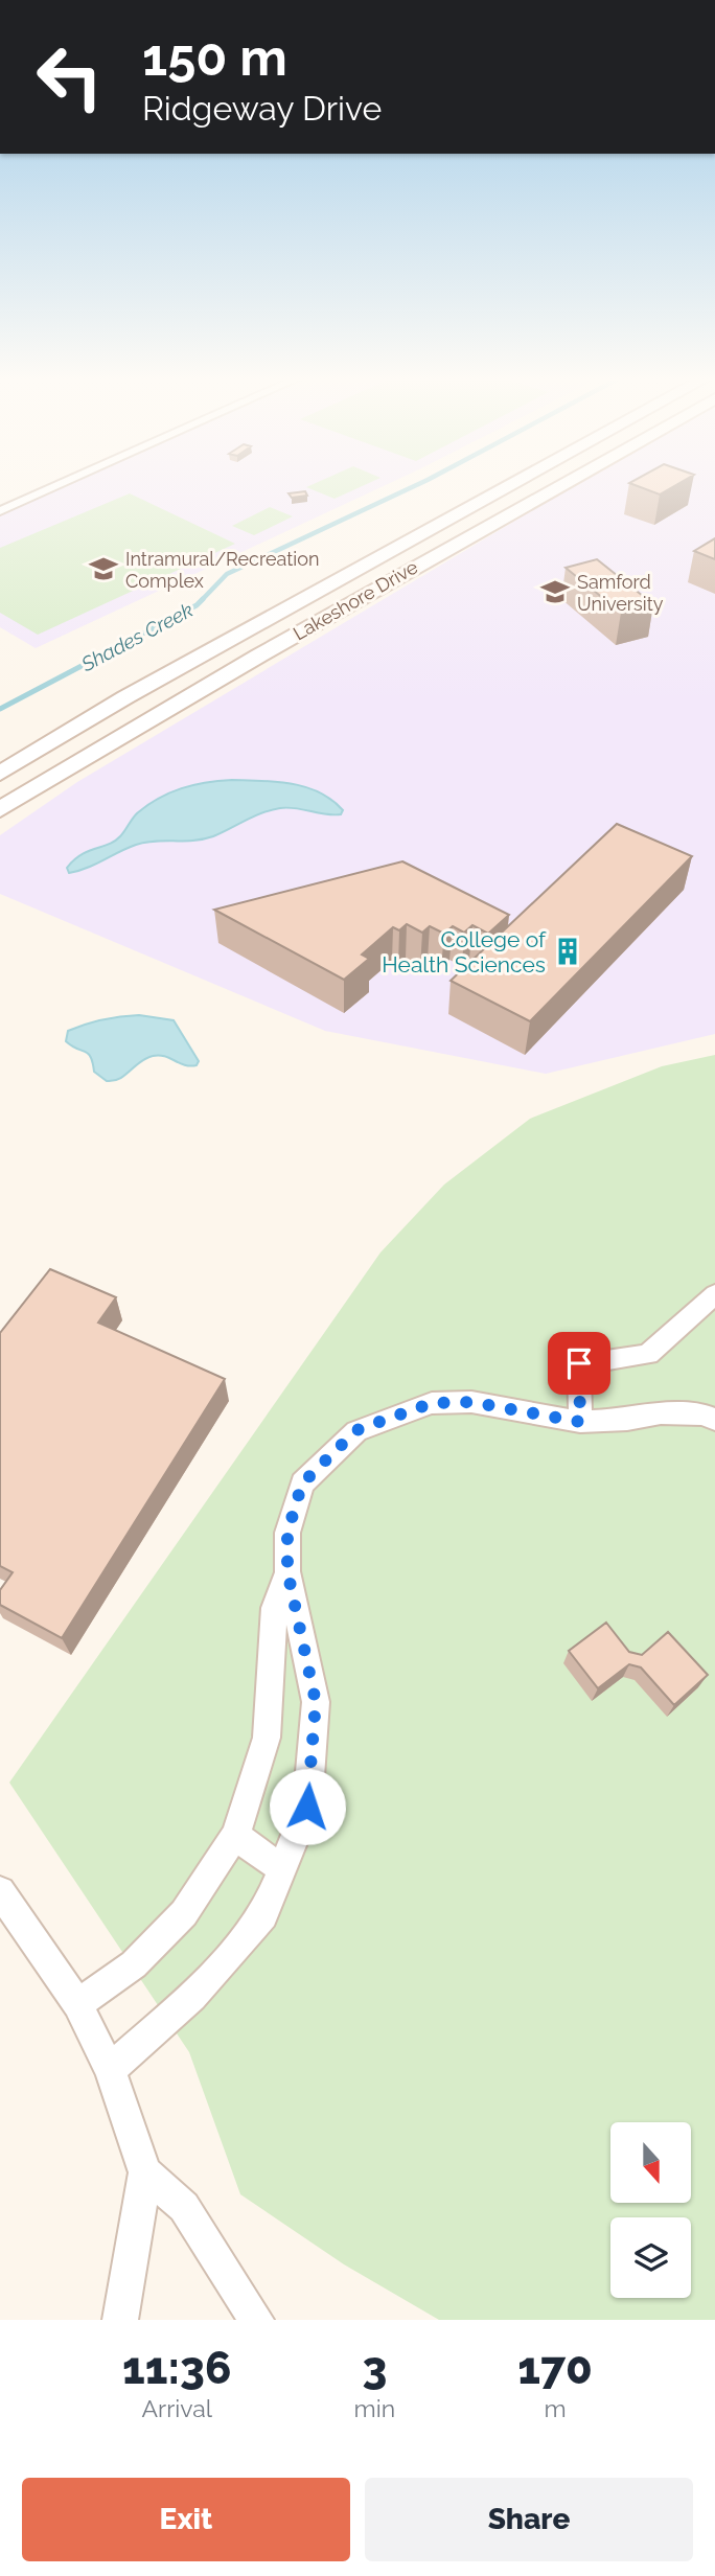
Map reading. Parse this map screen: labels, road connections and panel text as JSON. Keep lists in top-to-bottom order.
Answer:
{
  "streets": {
    "main road": ["Lakeshore Drive"]
  },
  "water": ["Shades Creek"],
  "places": {
    "school or university": ["Intramural/Recreation Complex", "Samford University"],
    "building": ["College of Health Sciences"]
  },
  "north": "bottom",
  "page": {
    "turn": ["150 m", "Ridgeway Drive"],
    "eta": [
      "11:36",
      "Arrival",
      "3",
      "min",
      "170",
      "m"
    ],
    "buttons": ["Exit", "Share"]
  }
}
